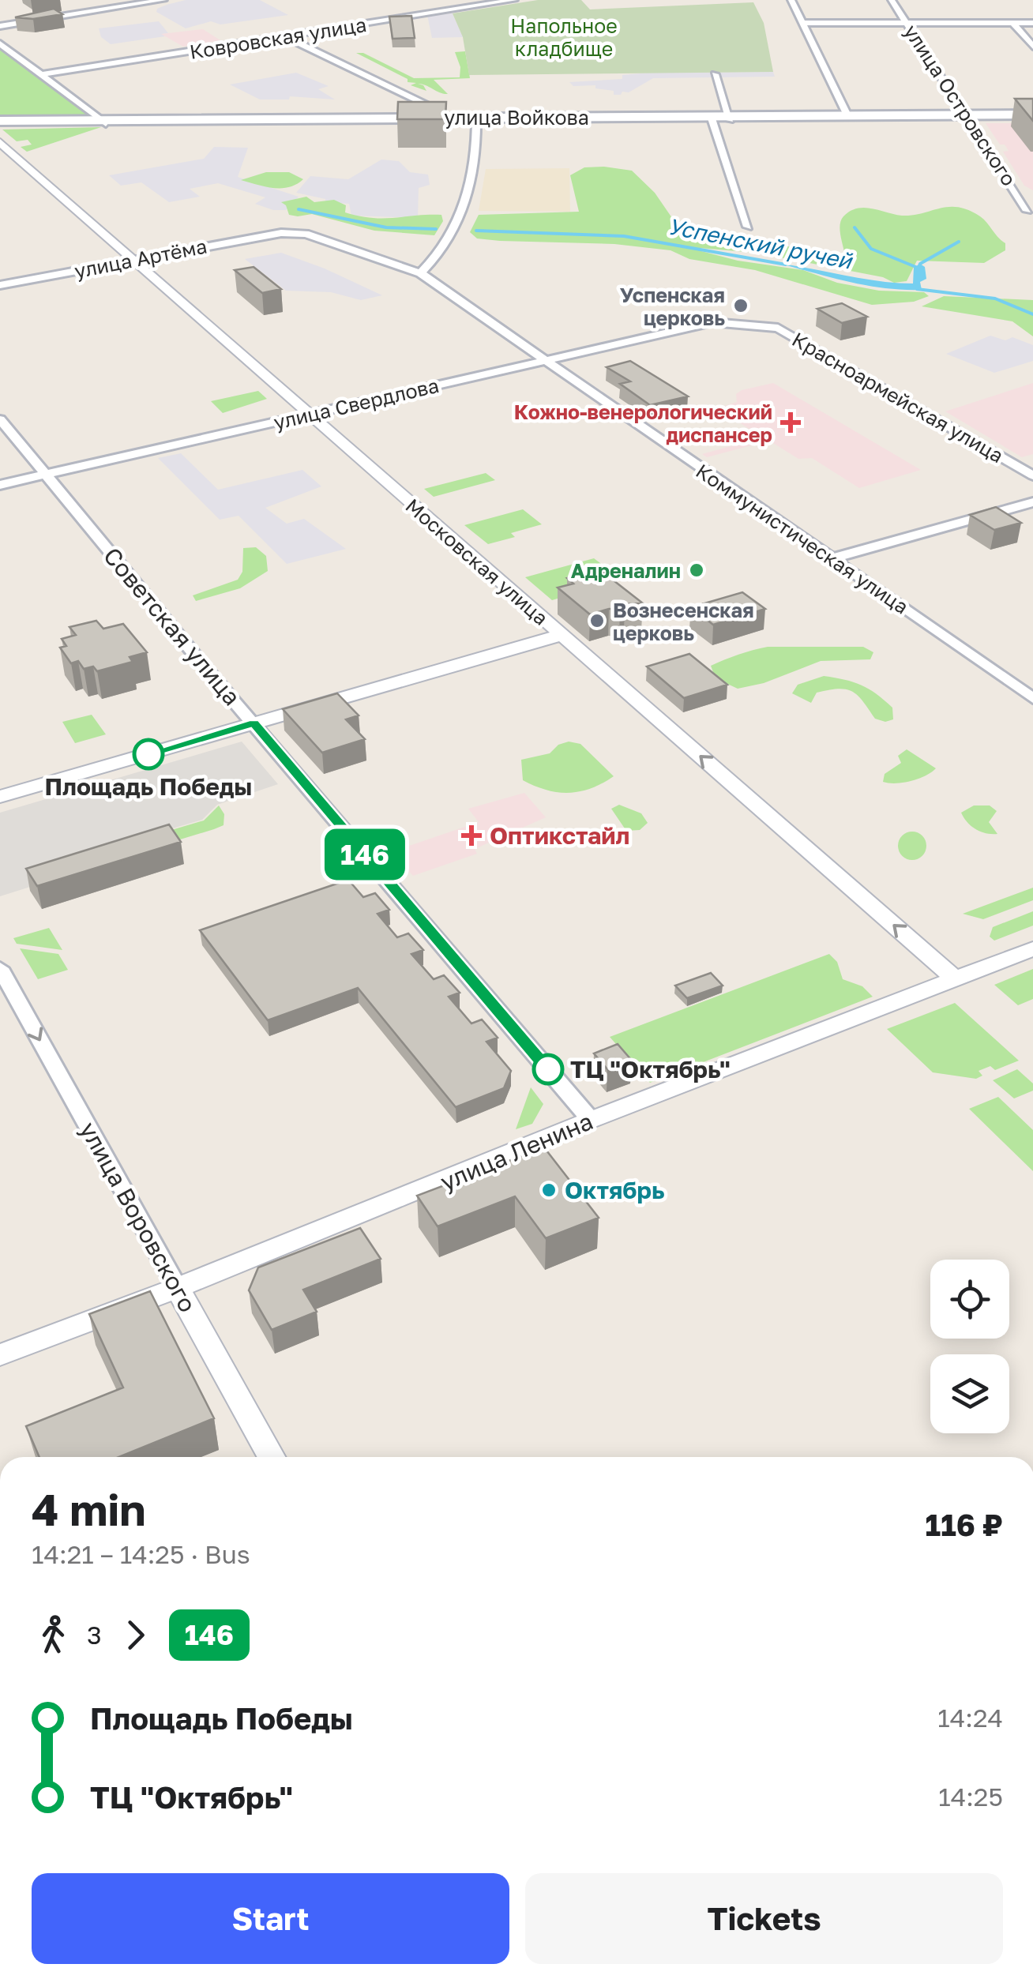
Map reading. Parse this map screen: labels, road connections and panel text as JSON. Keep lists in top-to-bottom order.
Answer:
{
  "streets": {
    "main road": ["улица Войкова"],
    "street": [
      "Ковровская улица",
      "улица Островского",
      "улица Артёма",
      "Красноармейская улица",
      "улица Свердлова",
      "Коммунистическая улица",
      "Московская улица",
      "Советская улица",
      "улица Ленина",
      "улица Воровского"
    ]
  },
  "crossings": [
    ["улица Островского", "улица Войкова"],
    ["улица Артёма", "Коммунистическая улица"],
    ["улица Артёма", "Московская улица"],
    ["Красноармейская улица", "улица Свердлова"],
    ["улица Свердлова", "Коммунистическая улица"],
    ["улица Свердлова", "Московская улица"],
    ["улица Свердлова", "Советская улица"],
    ["Московская улица", "улица Ленина"],
    ["Советская улица", "улица Ленина"],
    ["улица Ленина", "улица Воровского"]
  ],
  "one_way": ["Московская улица", "улица Воровского"],
  "water": ["Успенский ручей"],
  "parks": ["Напольное кладбище"],
  "places": {
    "other": [
      "Успенская церковь",
      "Адреналин",
      "Вознесенская церковь",
      "Площадь Победы",
      "ТЦ \"Октябрь\"",
      "Октябрь"
    ],
    "health": ["Кожно-венерологический диспансер", "Оптикстайл"]
  },
  "lines": ["bus line 146"],
  "page": {
    "on_map": "146",
    "heading": ["4 min", "14:21 – 14:25 · Bus", "116 ₽"],
    "legs": ["3", "146"],
    "list": [
      {
        "name": "Площадь Победы",
        "value": "14:24"
      },
      {
        "name": "ТЦ \"Октябрь\"",
        "value": "14:25"
      }
    ],
    "buttons": ["Start", "Tickets"]
  }
}
